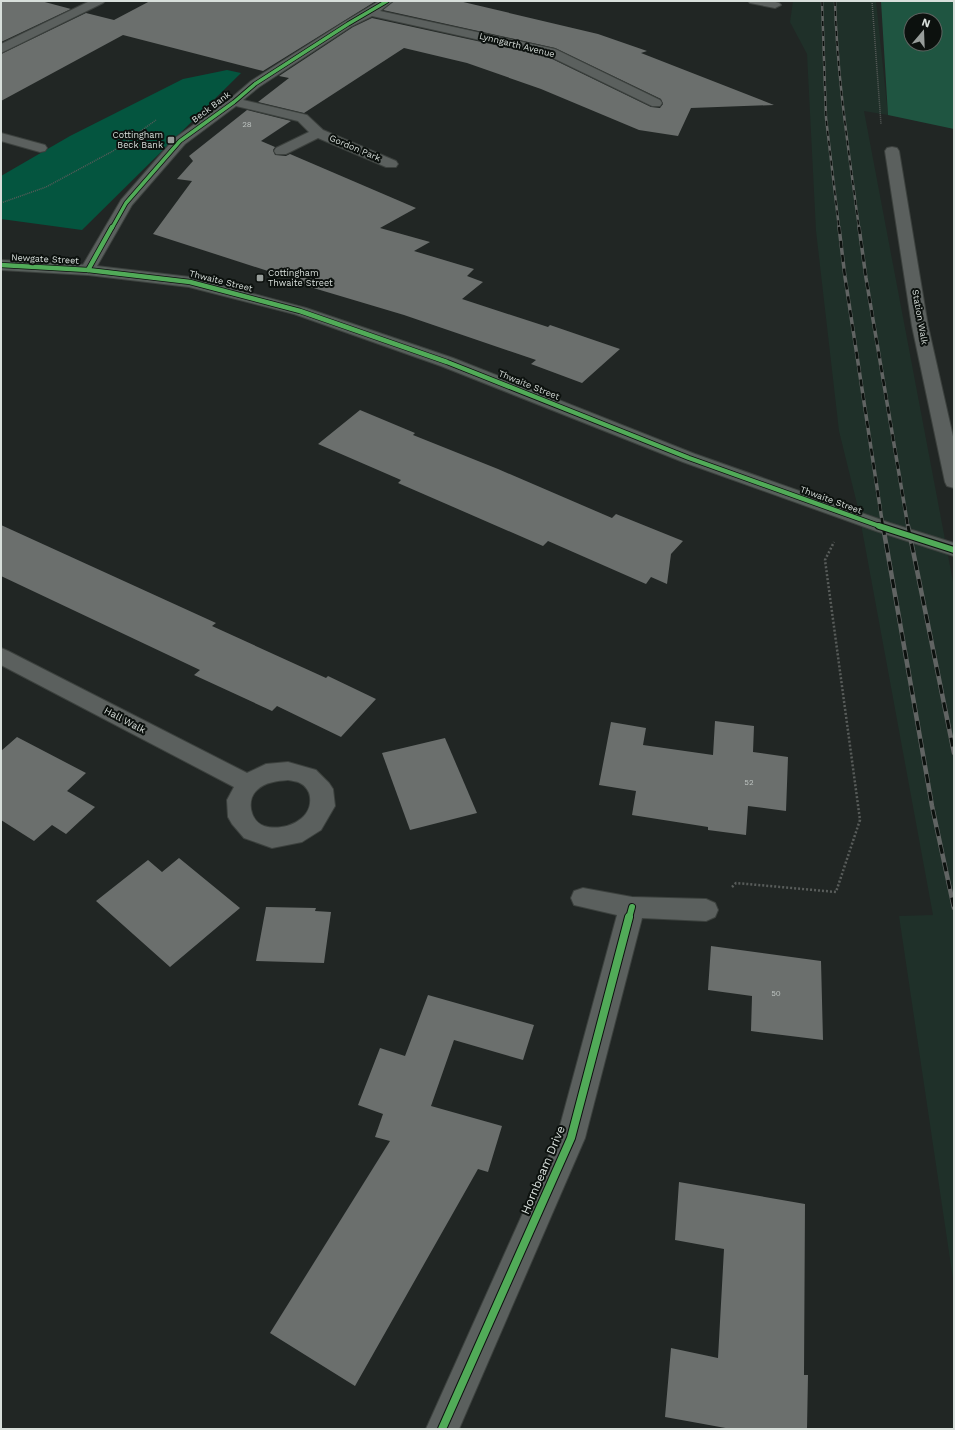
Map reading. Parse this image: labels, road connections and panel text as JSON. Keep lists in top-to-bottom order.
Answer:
{
  "streets": {
    "main road": ["Newgate Street", "Thwaite Street"],
    "street": [
      "Lynngarth Avenue",
      "Beck Bank",
      "Gordon Park",
      "Station Walk",
      "Hall Walk",
      "Hornbeam Drive"
    ]
  },
  "crossings": [
    ["Lynngarth Avenue", "Beck Bank"],
    ["Beck Bank", "Gordon Park"],
    ["Beck Bank", "Newgate Street"],
    ["Beck Bank", "Thwaite Street"],
    ["Newgate Street", "Thwaite Street"]
  ],
  "places": {
    "transit": ["Cottingham Beck Bank", "Cottingham Thwaite Street"]
  },
  "house_numbers": ["28", "52", "50"],
  "north": "top"
}
